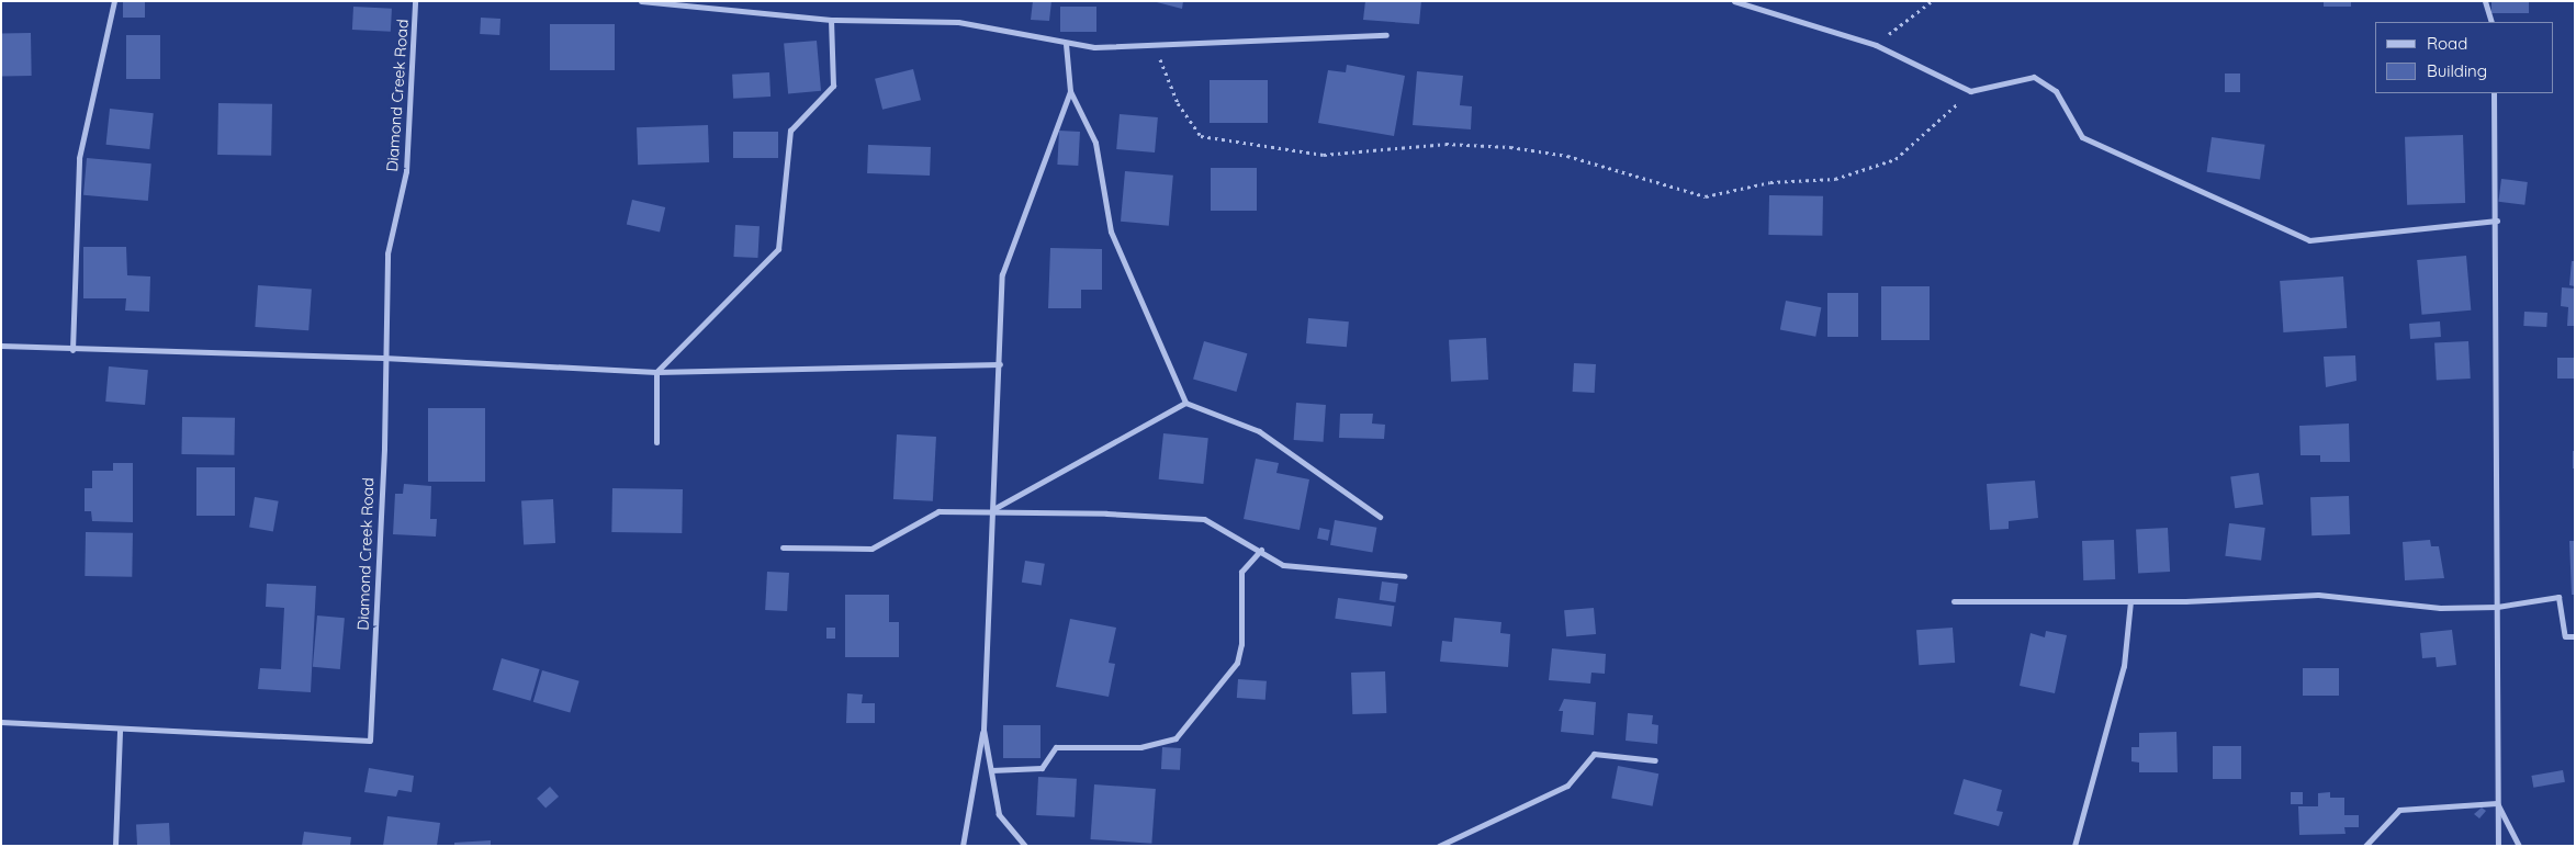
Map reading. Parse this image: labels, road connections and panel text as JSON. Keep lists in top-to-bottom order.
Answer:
{
  "streets": {
    "street": ["Diamond Creek Road"]
  },
  "legend": ["Road", "Building"]
}
